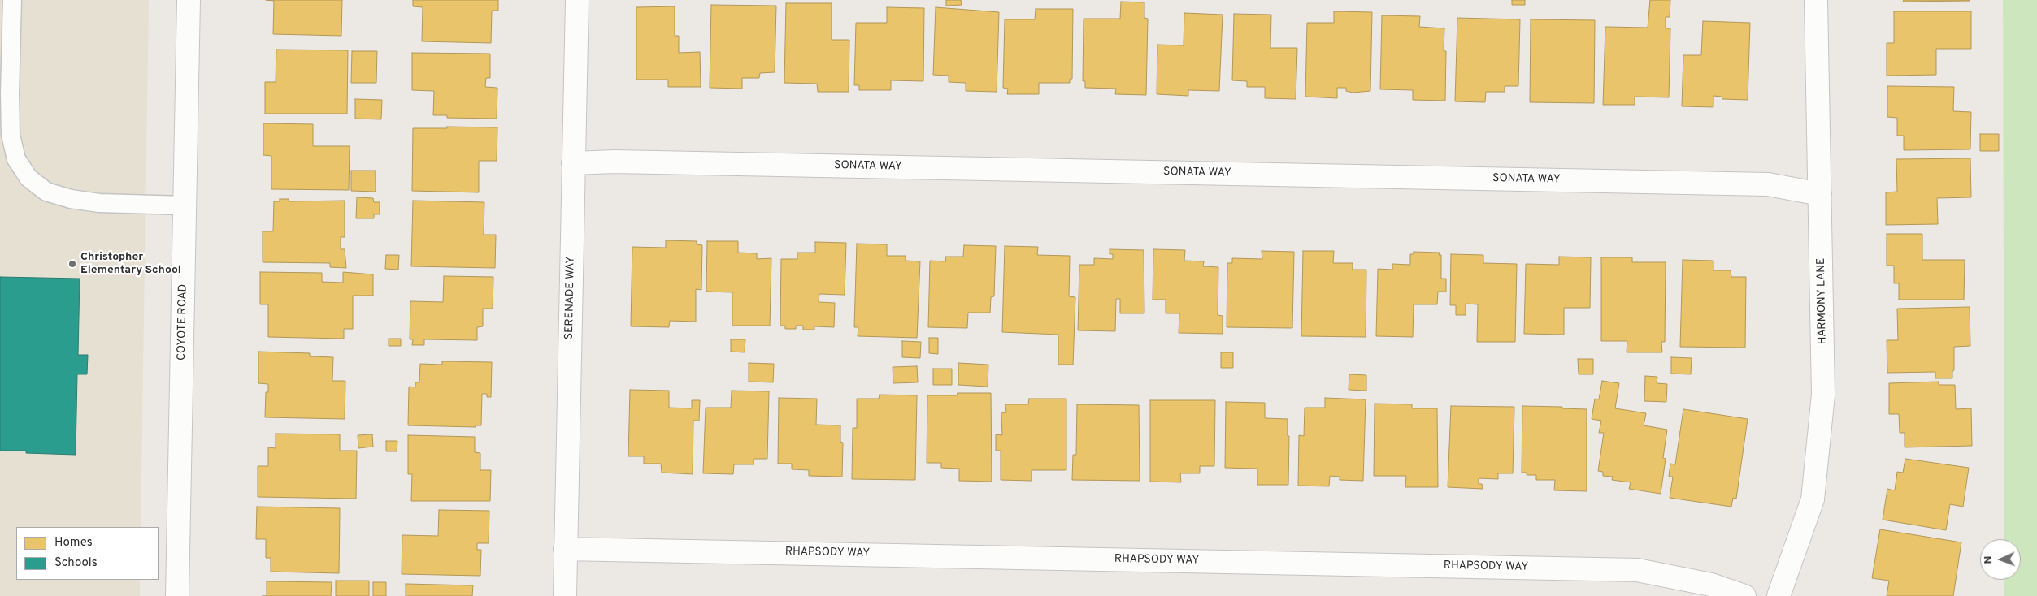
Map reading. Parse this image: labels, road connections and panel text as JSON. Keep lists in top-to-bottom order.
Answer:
{
  "streets": {
    "street": [
      "SONATA WAY",
      "SERENADE WAY",
      "HARMONY LANE",
      "COYOTE ROAD",
      "RHAPSODY WAY"
    ]
  },
  "crossings": [
    ["SONATA WAY", "SERENADE WAY"],
    ["SONATA WAY", "HARMONY LANE"],
    ["SERENADE WAY", "RHAPSODY WAY"]
  ],
  "places": ["Christopher Elementary School"],
  "legend": ["Homes", "Schools"],
  "north": "left"
}
